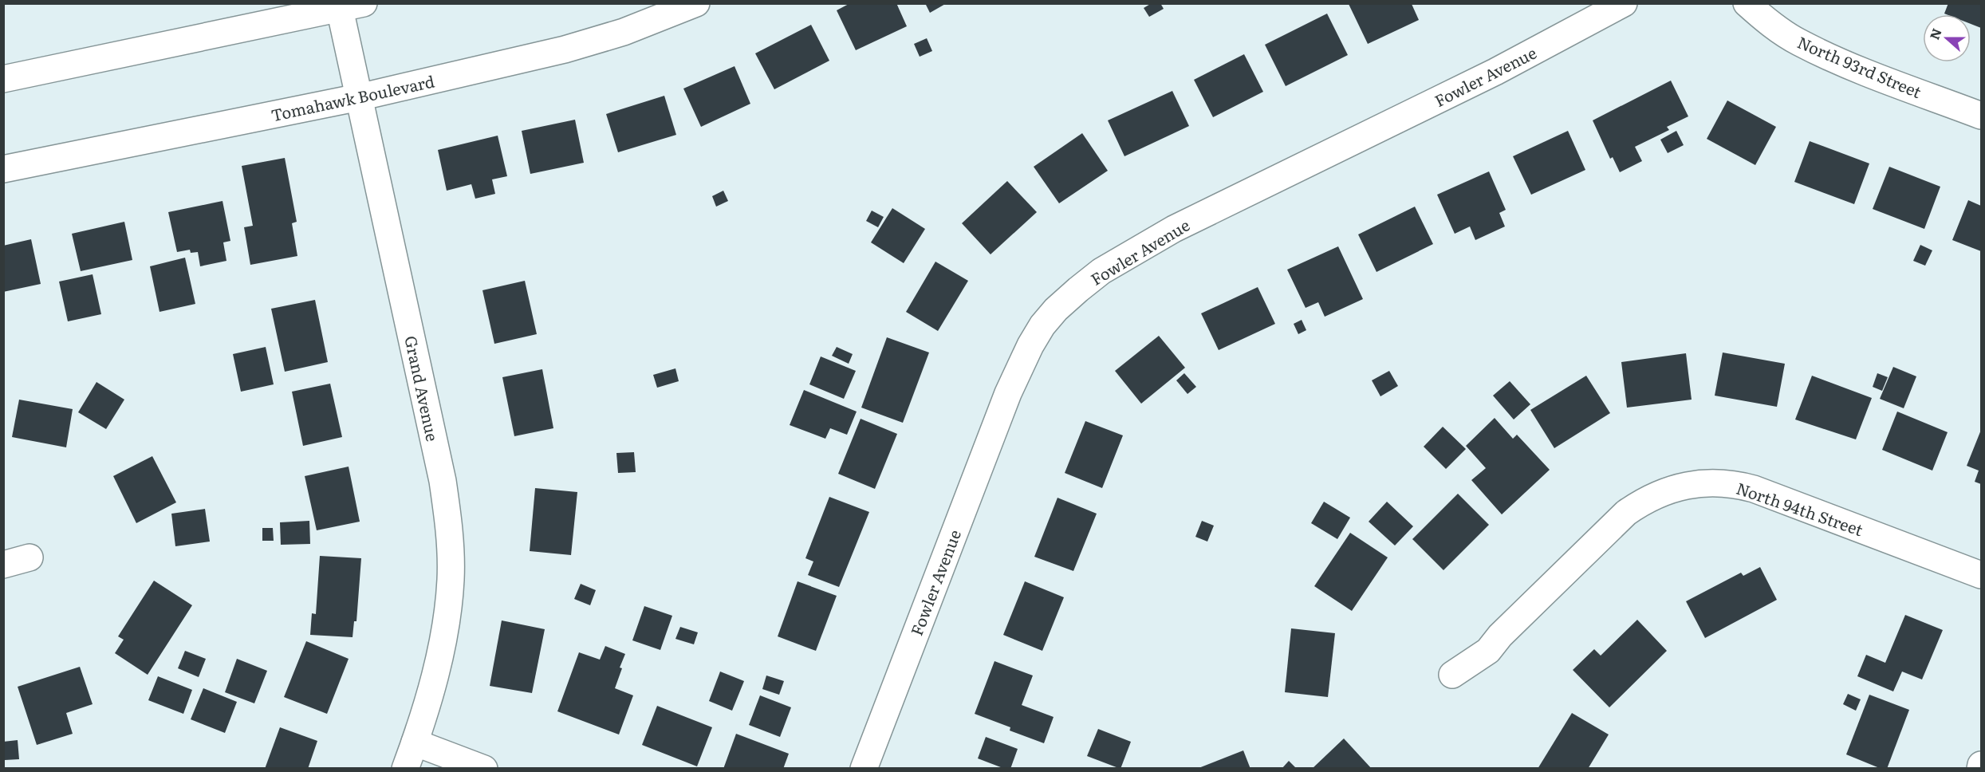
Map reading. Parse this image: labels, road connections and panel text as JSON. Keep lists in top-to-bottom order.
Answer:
{
  "streets": {
    "street": [
      "North 93rd Street",
      "Fowler Avenue",
      "Tomahawk Boulevard",
      "Grand Avenue",
      "North 94th Street"
    ]
  },
  "crossings": [
    ["Tomahawk Boulevard", "Grand Avenue"]
  ],
  "north": "left"
}
